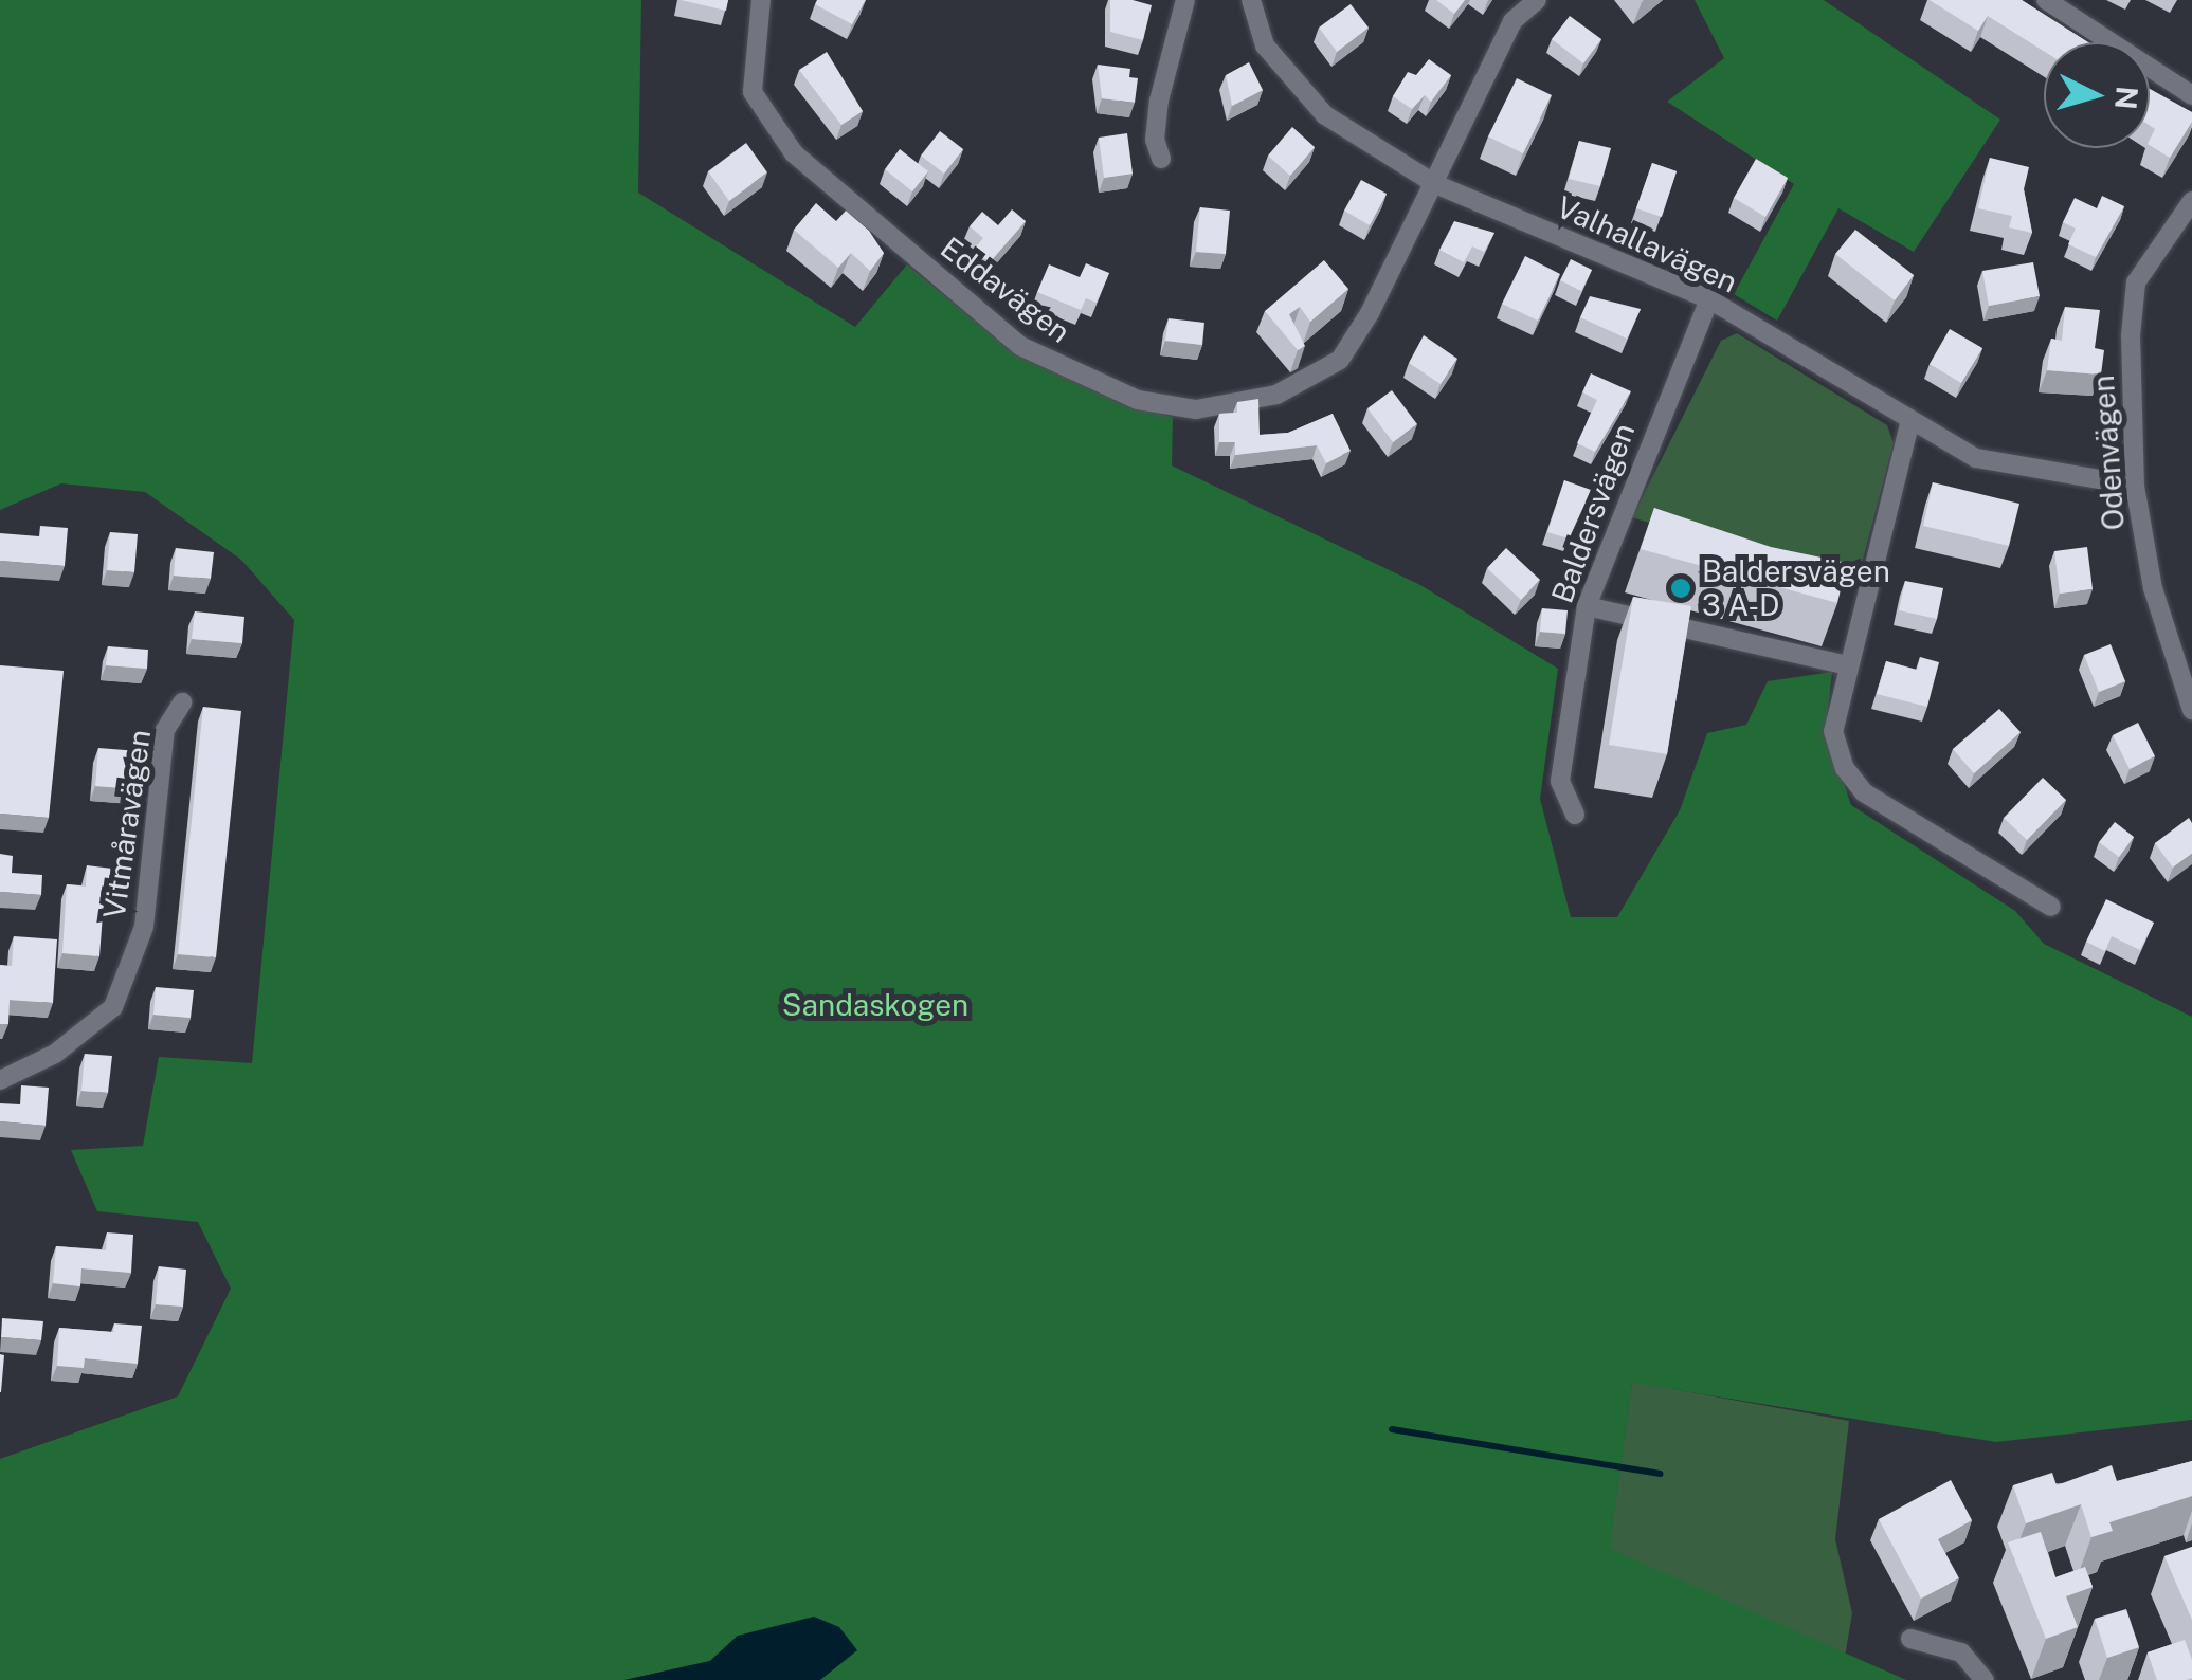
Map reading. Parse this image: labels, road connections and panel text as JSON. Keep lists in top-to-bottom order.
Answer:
{
  "streets": {
    "street": [
      "Valhallavägen",
      "Eddavägen",
      "Odenvägen",
      "Baldersvägen",
      "Vitmåravägen"
    ]
  },
  "crossings": [
    ["Valhallavägen", "Eddavägen"],
    ["Valhallavägen", "Odenvägen"],
    ["Valhallavägen", "Baldersvägen"]
  ],
  "parks": ["Sandaskogen"],
  "places": ["Baldersvägen 3 A-D"],
  "north": "right"
}
